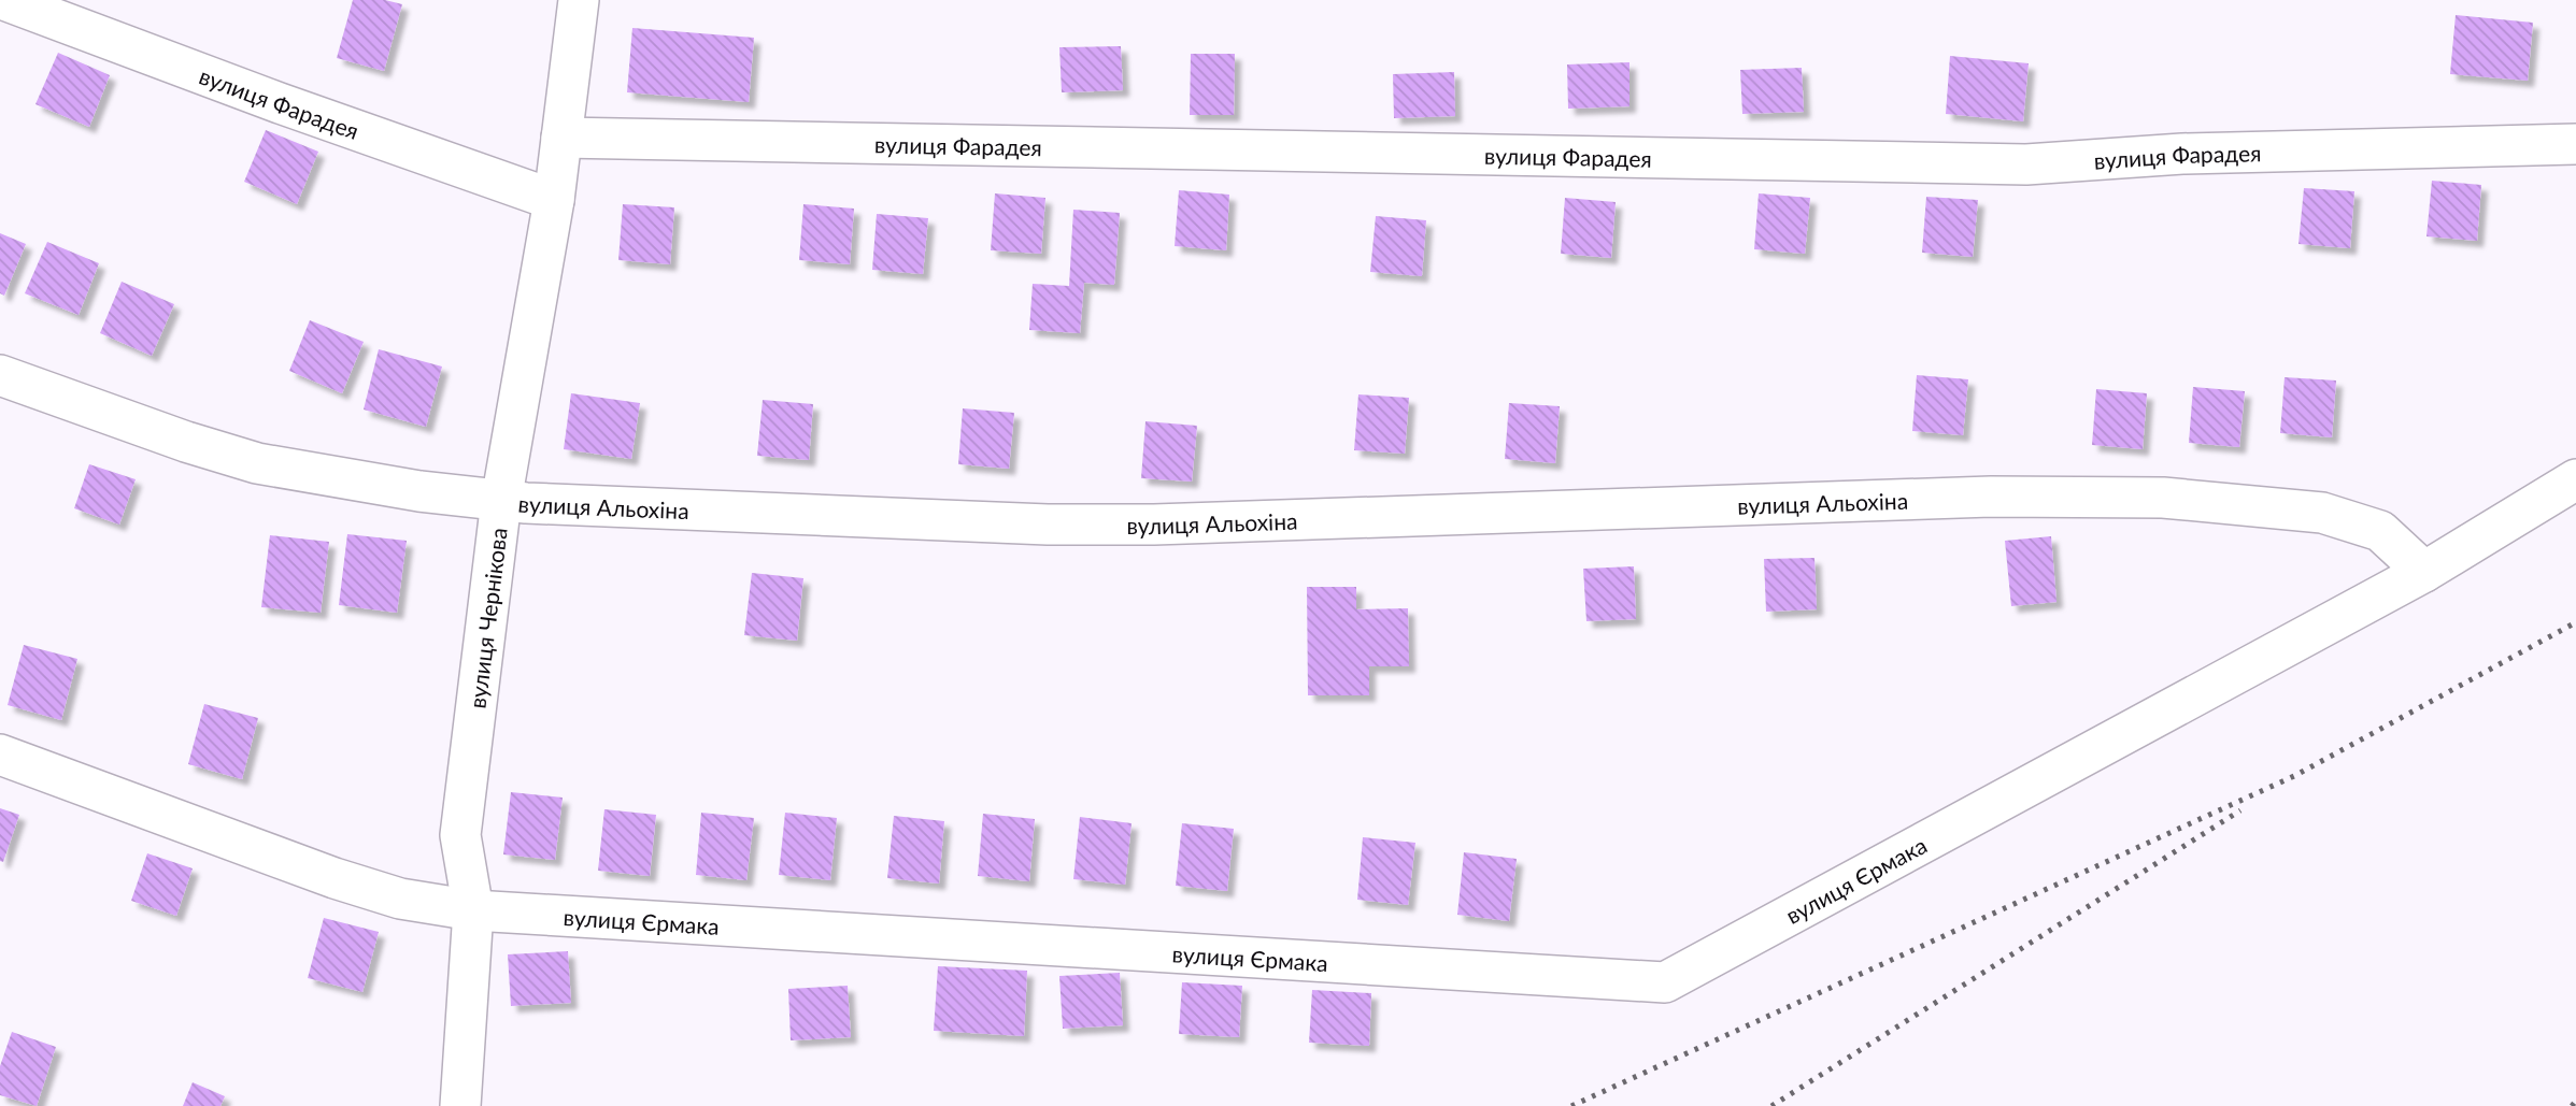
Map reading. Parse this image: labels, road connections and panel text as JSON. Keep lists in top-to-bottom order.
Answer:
{
  "streets": {
    "street": [
      "вулиця Фарадея",
      "вулиця Альохіна",
      "вулиця Чернікова",
      "вулиця Єрмака"
    ]
  },
  "crossings": [
    ["вулиця Фарадея", "вулиця Чернікова"],
    ["вулиця Альохіна", "вулиця Чернікова"],
    ["вулиця Альохіна", "вулиця Єрмака"],
    ["вулиця Чернікова", "вулиця Єрмака"]
  ]
}
